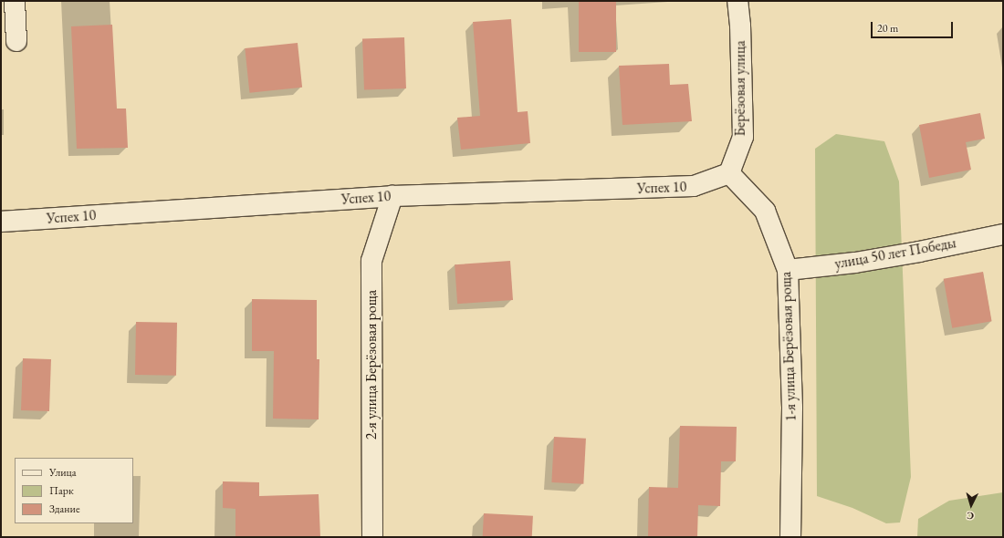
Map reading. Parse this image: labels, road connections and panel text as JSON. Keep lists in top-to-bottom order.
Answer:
{
  "streets": {
    "street": [
      "Берёзовая улица",
      "Успех 10",
      "улица 50 лет Победы",
      "1-я улица Берёзовая роща",
      "2-я улица Берёзовая роща"
    ]
  },
  "crossings": [
    ["Берёзовая улица", "Успех 10"],
    ["Берёзовая улица", "1-я улица Берёзовая роща"],
    ["Успех 10", "1-я улица Берёзовая роща"],
    ["Успех 10", "2-я улица Берёзовая роща"],
    ["улица 50 лет Победы", "1-я улица Берёзовая роща"]
  ],
  "legend": ["Улица", "Парк", "Здание"],
  "scale_bar": "20 m",
  "north": "bottom"
}
